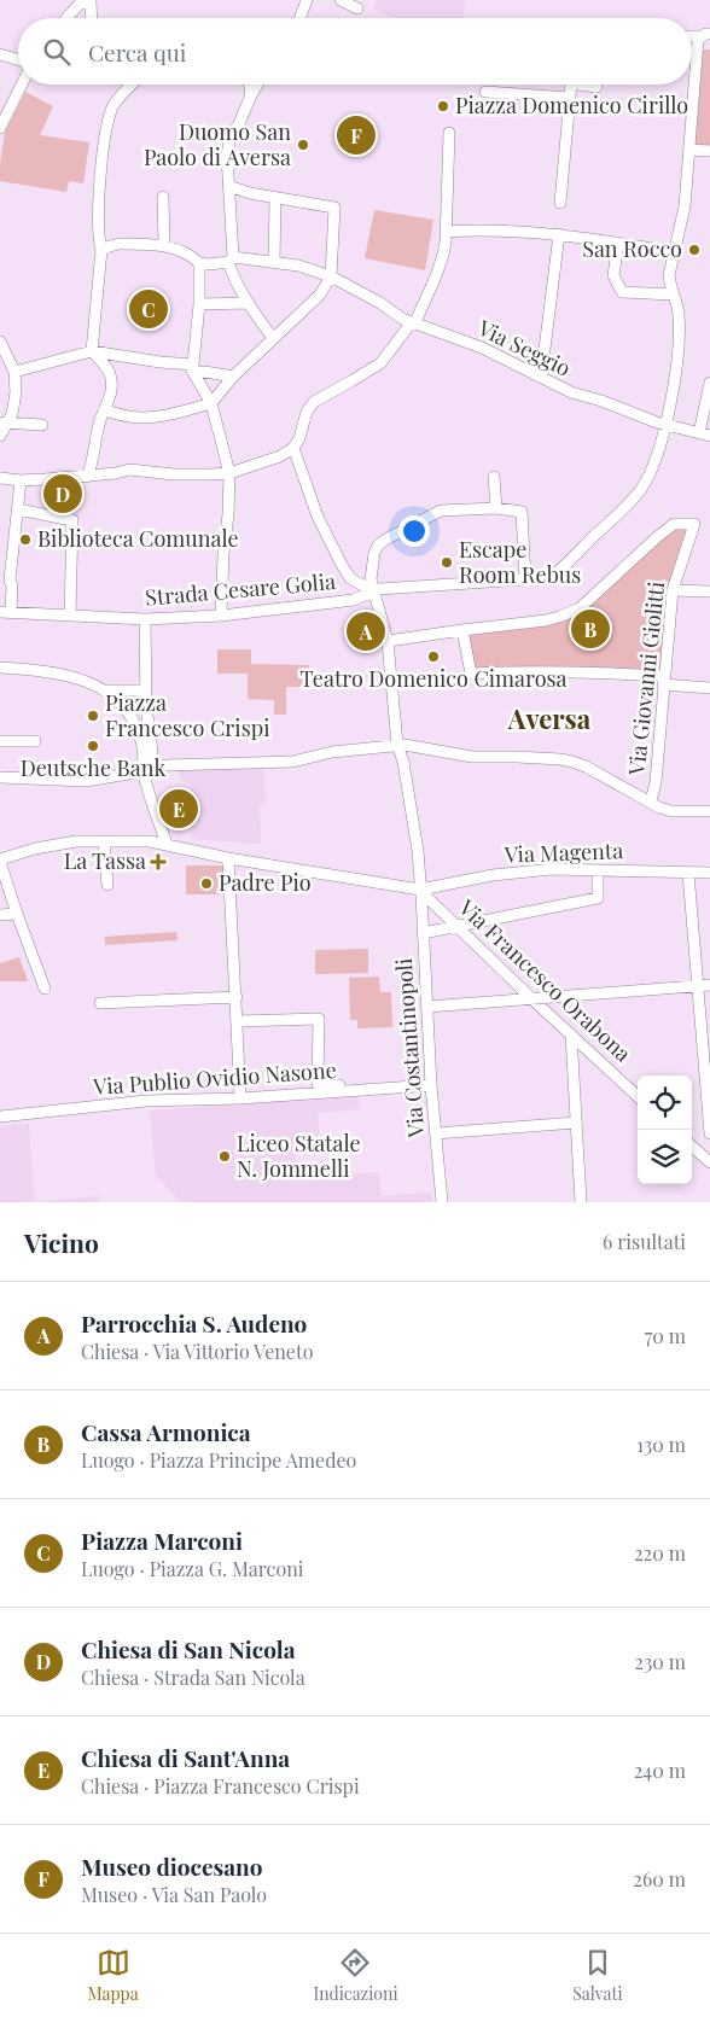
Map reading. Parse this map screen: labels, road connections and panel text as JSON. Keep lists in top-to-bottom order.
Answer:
{
  "streets": {
    "street": [
      "Via Seggio",
      "Strada Cesare Golia",
      "Via Giovanni Giolitti",
      "Via Magenta",
      "Via Francesco Orabona",
      "Via Costantinopoli",
      "Via Publio Ovidio Nasone"
    ]
  },
  "crossings": [
    ["Via Seggio", "Strada Cesare Golia"],
    ["Strada Cesare Golia", "Via Costantinopoli"],
    ["Via Magenta", "Via Francesco Orabona"],
    ["Via Magenta", "Via Costantinopoli"],
    ["Via Francesco Orabona", "Via Costantinopoli"],
    ["Via Costantinopoli", "Via Publio Ovidio Nasone"]
  ],
  "districts": ["Aversa"],
  "places": {
    "other": [
      "Piazza Domenico Cirillo",
      "Duomo San Paolo di Aversa",
      "San Rocco",
      "Biblioteca Comunale",
      "Escape Room Rebus",
      "Teatro Domenico Cimarosa",
      "Piazza Francesco Crispi",
      "Deutsche Bank",
      "Padre Pio",
      "Liceo Statale N. Jommelli"
    ],
    "health": ["La Tassa"]
  },
  "page": {
    "search": "Cerca qui",
    "pins": [
      "F",
      "C",
      "D",
      "B",
      "A",
      "E"
    ],
    "heading": ["Vicino", "6 risultati"],
    "list": [
      {
        "mark": "A",
        "name": "Parrocchia S. Audeno",
        "note": "Chiesa · Via Vittorio Veneto",
        "value": "70 m"
      },
      {
        "mark": "B",
        "name": "Cassa Armonica",
        "note": "Luogo · Piazza Principe Amedeo",
        "value": "130 m"
      },
      {
        "mark": "C",
        "name": "Piazza Marconi",
        "note": "Luogo · Piazza G. Marconi",
        "value": "220 m"
      },
      {
        "mark": "D",
        "name": "Chiesa di San Nicola",
        "note": "Chiesa · Strada San Nicola",
        "value": "230 m"
      },
      {
        "mark": "E",
        "name": "Chiesa di Sant'Anna",
        "note": "Chiesa · Piazza Francesco Crispi",
        "value": "240 m"
      },
      {
        "mark": "F",
        "name": "Museo diocesano",
        "note": "Museo · Via San Paolo",
        "value": "260 m"
      }
    ],
    "nav": ["Mappa", "Indicazioni", "Salvati"]
  }
}
